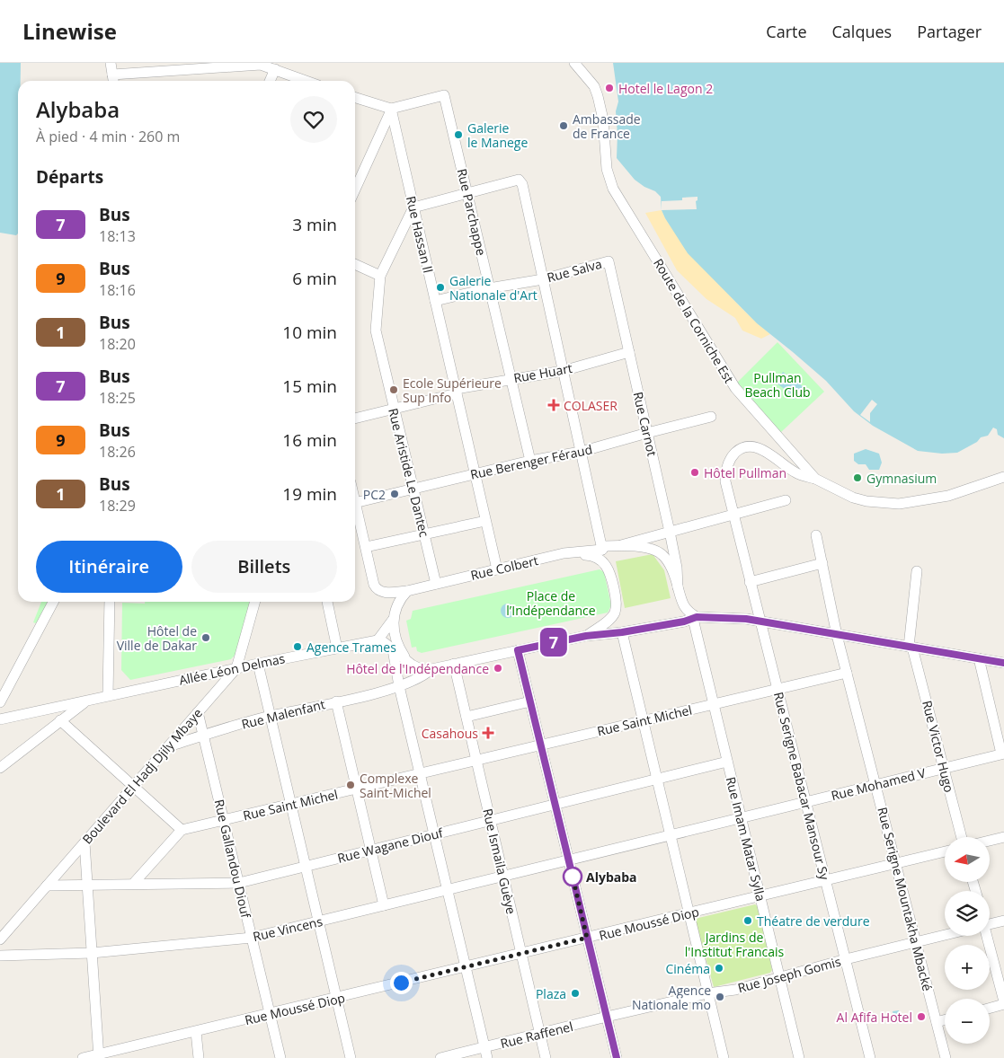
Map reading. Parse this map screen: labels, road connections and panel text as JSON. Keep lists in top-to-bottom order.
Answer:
{
  "streets": {
    "street": [
      "Rue Parchappe",
      "Rue Hassan ll",
      "Rue Salva",
      "Route de la Corniche Est",
      "Rue Huart",
      "Rue Carnot",
      "Rue Berenger Féraud",
      "Rue Aristide Le Dantec",
      "Rue Colbert",
      "Allée Léon Delmas",
      "Rue Malenfant",
      "Rue Saint Michel",
      "Rue Victor Hugo",
      "Boulevard El Hadj Djily Mbaye",
      "Rue Mohamed V",
      "Rue Serigne Babacar Mansour Sy",
      "Rue Imam Matar Sylla",
      "Rue Wagane Diouf",
      "Rue Gallandou Diouf",
      "Rue Ismaila Guèye",
      "Rue Serigne Mountakha Mbacké",
      "Rue Moussé Diop",
      "Rue Vincens",
      "Rue Joseph Gomis",
      "Rue Raffenel"
    ]
  },
  "crossings": [
    ["Rue Parchappe", "Rue Hassan ll"],
    ["Rue Parchappe", "Rue Salva"],
    ["Rue Parchappe", "Rue Huart"],
    ["Rue Parchappe", "Rue Berenger Féraud"],
    ["Rue Hassan ll", "Rue Salva"],
    ["Rue Hassan ll", "Rue Huart"],
    ["Rue Hassan ll", "Rue Berenger Féraud"],
    ["Rue Hassan ll", "Rue Aristide Le Dantec"],
    ["Rue Hassan ll", "Rue Colbert"],
    ["Rue Salva", "Rue Carnot"],
    ["Route de la Corniche Est", "Rue Serigne Babacar Mansour Sy"],
    ["Rue Huart", "Rue Carnot"],
    ["Rue Huart", "Rue Aristide Le Dantec"],
    ["Rue Carnot", "Rue Berenger Féraud"],
    ["Rue Berenger Féraud", "Rue Aristide Le Dantec"],
    ["Rue Aristide Le Dantec", "Rue Colbert"],
    ["Allée Léon Delmas", "Boulevard El Hadj Djily Mbaye"],
    ["Rue Malenfant", "Boulevard El Hadj Djily Mbaye"],
    ["Rue Malenfant", "Rue Gallandou Diouf"],
    ["Rue Saint Michel", "Rue Serigne Babacar Mansour Sy"],
    ["Rue Saint Michel", "Rue Imam Matar Sylla"],
    ["Rue Saint Michel", "Rue Gallandou Diouf"],
    ["Rue Saint Michel", "Rue Ismaila Guèye"],
    ["Rue Saint Michel", "Rue Serigne Mountakha Mbacké"],
    ["Rue Victor Hugo", "Rue Mohamed V"],
    ["Boulevard El Hadj Djily Mbaye", "Rue Wagane Diouf"],
    ["Boulevard El Hadj Djily Mbaye", "Rue Gallandou Diouf"],
    ["Rue Mohamed V", "Rue Serigne Babacar Mansour Sy"],
    ["Rue Mohamed V", "Rue Imam Matar Sylla"],
    ["Rue Mohamed V", "Rue Serigne Mountakha Mbacké"],
    ["Rue Mohamed V", "Rue Vincens"],
    ["Rue Serigne Babacar Mansour Sy", "Rue Moussé Diop"],
    ["Rue Serigne Babacar Mansour Sy", "Rue Joseph Gomis"],
    ["Rue Imam Matar Sylla", "Rue Wagane Diouf"],
    ["Rue Imam Matar Sylla", "Rue Moussé Diop"],
    ["Rue Imam Matar Sylla", "Rue Joseph Gomis"],
    ["Rue Wagane Diouf", "Rue Gallandou Diouf"],
    ["Rue Wagane Diouf", "Rue Ismaila Guèye"],
    ["Rue Gallandou Diouf", "Rue Moussé Diop"],
    ["Rue Gallandou Diouf", "Rue Vincens"],
    ["Rue Ismaila Guèye", "Rue Moussé Diop"],
    ["Rue Ismaila Guèye", "Rue Vincens"],
    ["Rue Ismaila Guèye", "Rue Raffenel"],
    ["Rue Serigne Mountakha Mbacké", "Rue Moussé Diop"],
    ["Rue Serigne Mountakha Mbacké", "Rue Joseph Gomis"],
    ["Rue Joseph Gomis", "Rue Raffenel"]
  ],
  "parks": ["Pullman Beach Club", "Place de l’Indépendance", "Jardins de l'Institut Francais"],
  "places": {
    "other": [
      "Hotel le Lagon 2",
      "Ambassade de France",
      "Galerie le Manege",
      "Galerie Nationale d'Art",
      "Ecole Supérieure Sup Info",
      "Hôtel Pullman",
      "Gymnasium",
      "PC2",
      "Hôtel de Ville de Dakar",
      "Agence Trames",
      "Hôtel de l'Indépendance",
      "Complexe Saint-Michel",
      "Alybaba",
      "Théatre de verdure",
      "Cinéma",
      "Plaza",
      "Agence Nationale mo",
      "Al Afifa Hotel"
    ],
    "health": ["COLASER", "Casahous"]
  },
  "lines": ["bus line 7"],
  "north": "left",
  "page": {
    "header": "Linewise",
    "nav": ["Carte", "Calques", "Partager"],
    "on_map": "7",
    "heading": [
      ["Alybaba", "À pied · 4 min · 260 m"],
      "Départs"
    ],
    "list": [
      {
        "mark": "7",
        "name": "Bus",
        "note": "18:13",
        "value": "3 min"
      },
      {
        "mark": "9",
        "name": "Bus",
        "note": "18:16",
        "value": "6 min"
      },
      {
        "mark": "1",
        "name": "Bus",
        "note": "18:20",
        "value": "10 min"
      },
      {
        "mark": "7",
        "name": "Bus",
        "note": "18:25",
        "value": "15 min"
      },
      {
        "mark": "9",
        "name": "Bus",
        "note": "18:26",
        "value": "16 min"
      },
      {
        "mark": "1",
        "name": "Bus",
        "note": "18:29",
        "value": "19 min"
      }
    ],
    "buttons": ["Itinéraire", "Billets"],
    "map_buttons": ["+", "−"]
  }
}
